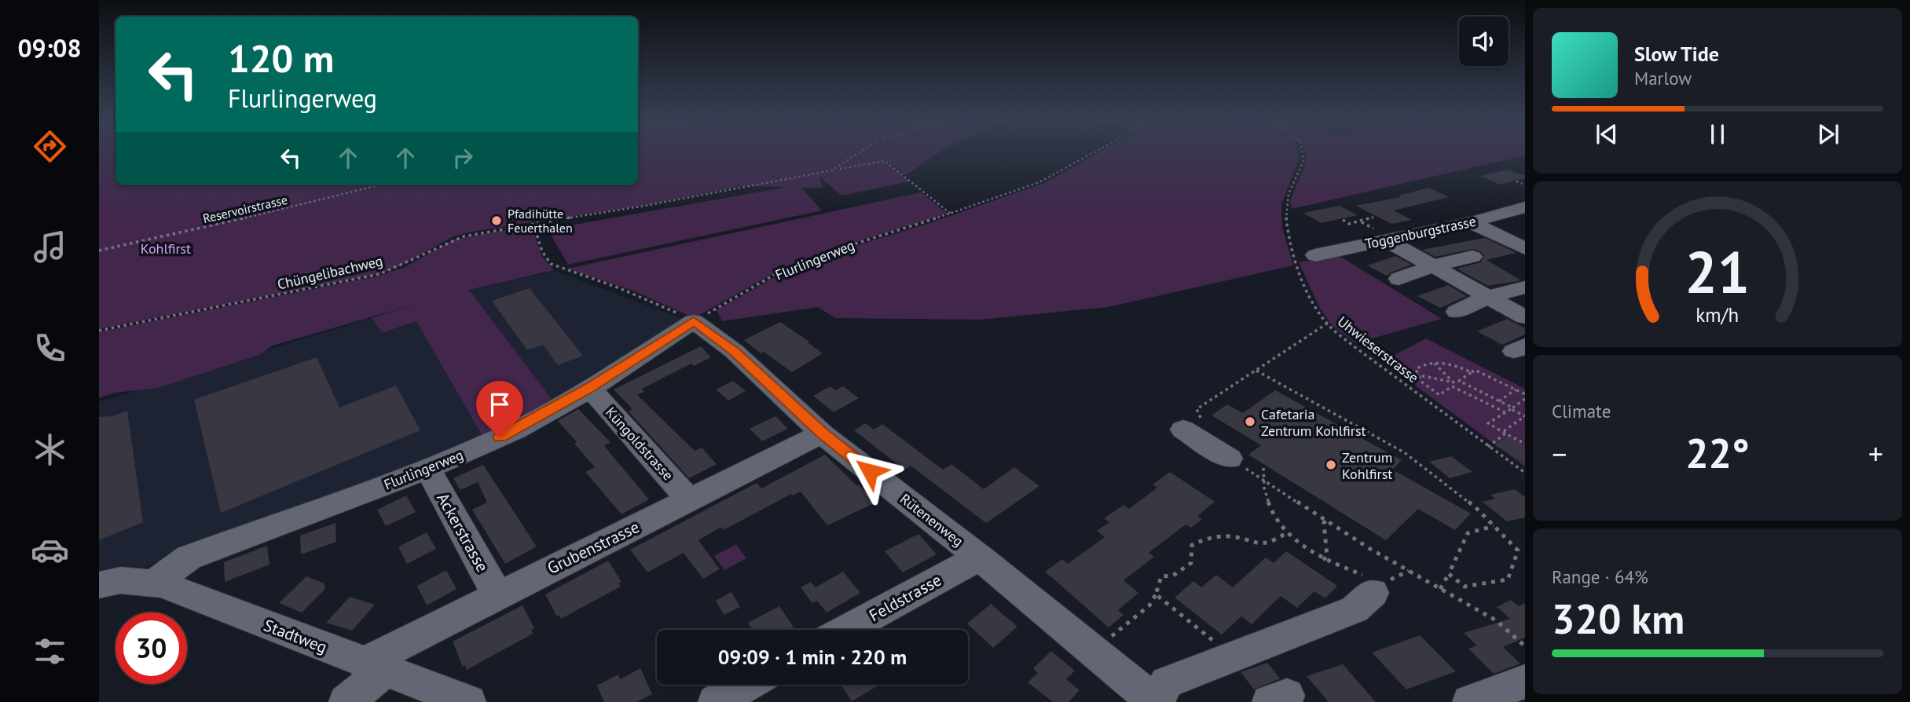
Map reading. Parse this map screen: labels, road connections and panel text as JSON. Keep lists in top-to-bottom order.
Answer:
{
  "streets": {
    "street": [
      "Toggenburgstrasse",
      "Flurlingerweg",
      "Küngoldstrasse",
      "Rütenenweg",
      "Ackerstrasse",
      "Grubenstrasse",
      "Feldstrasse",
      "Stadtweg"
    ],
    "path": ["Reservoirstrasse", "Chüngelibachweg", "Uhwieserstrasse"]
  },
  "crossings": [
    ["Flurlingerweg", "Küngoldstrasse"],
    ["Flurlingerweg", "Rütenenweg"],
    ["Flurlingerweg", "Ackerstrasse"],
    ["Flurlingerweg", "Stadtweg"],
    ["Küngoldstrasse", "Grubenstrasse"],
    ["Rütenenweg", "Grubenstrasse"],
    ["Rütenenweg", "Feldstrasse"],
    ["Ackerstrasse", "Grubenstrasse"],
    ["Grubenstrasse", "Stadtweg"]
  ],
  "parks": ["Kohlfirst"],
  "places": ["Pfadihütte Feuerthalen", "Cafetaria Zentrum Kohlfirst", "Zentrum Kohlfirst"],
  "page": {
    "tabs": "09:08",
    "turn": ["120 m", "Flurlingerweg"],
    "song": ["Slow Tide", "Marlow"],
    "tile": [
      "Climate",
      ["Range · 64%", "320 km"]
    ],
    "heat": ["−", "22°", "+"],
    "limit": "30",
    "trip": "09:09 · 1 min · 220 m",
    "gauge": ["21", "km/h"]
  }
}
